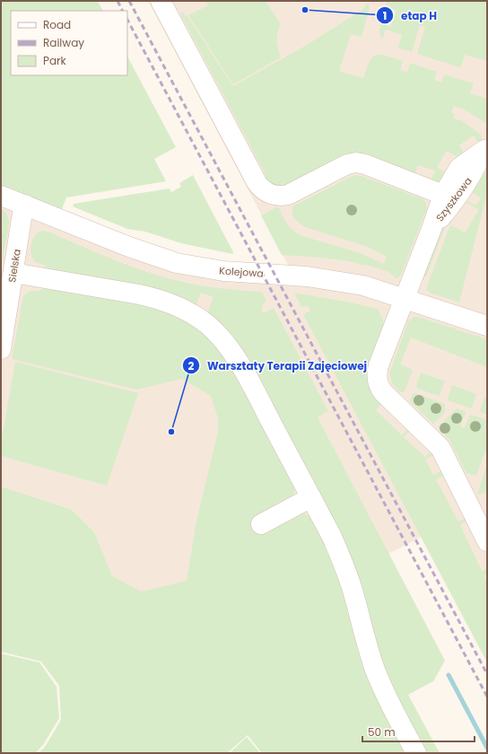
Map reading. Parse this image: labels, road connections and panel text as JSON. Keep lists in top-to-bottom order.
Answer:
{
  "streets": {
    "street": ["Szyszkowa", "Sielska", "Kolejowa"]
  },
  "crossings": [
    ["Szyszkowa", "Kolejowa"],
    ["Sielska", "Kolejowa"]
  ],
  "places": ["etap H", "Warsztaty Terapii Zajęciowej"],
  "legend": ["Road", "Railway", "Park"],
  "scale_bar": "50 m"
}
